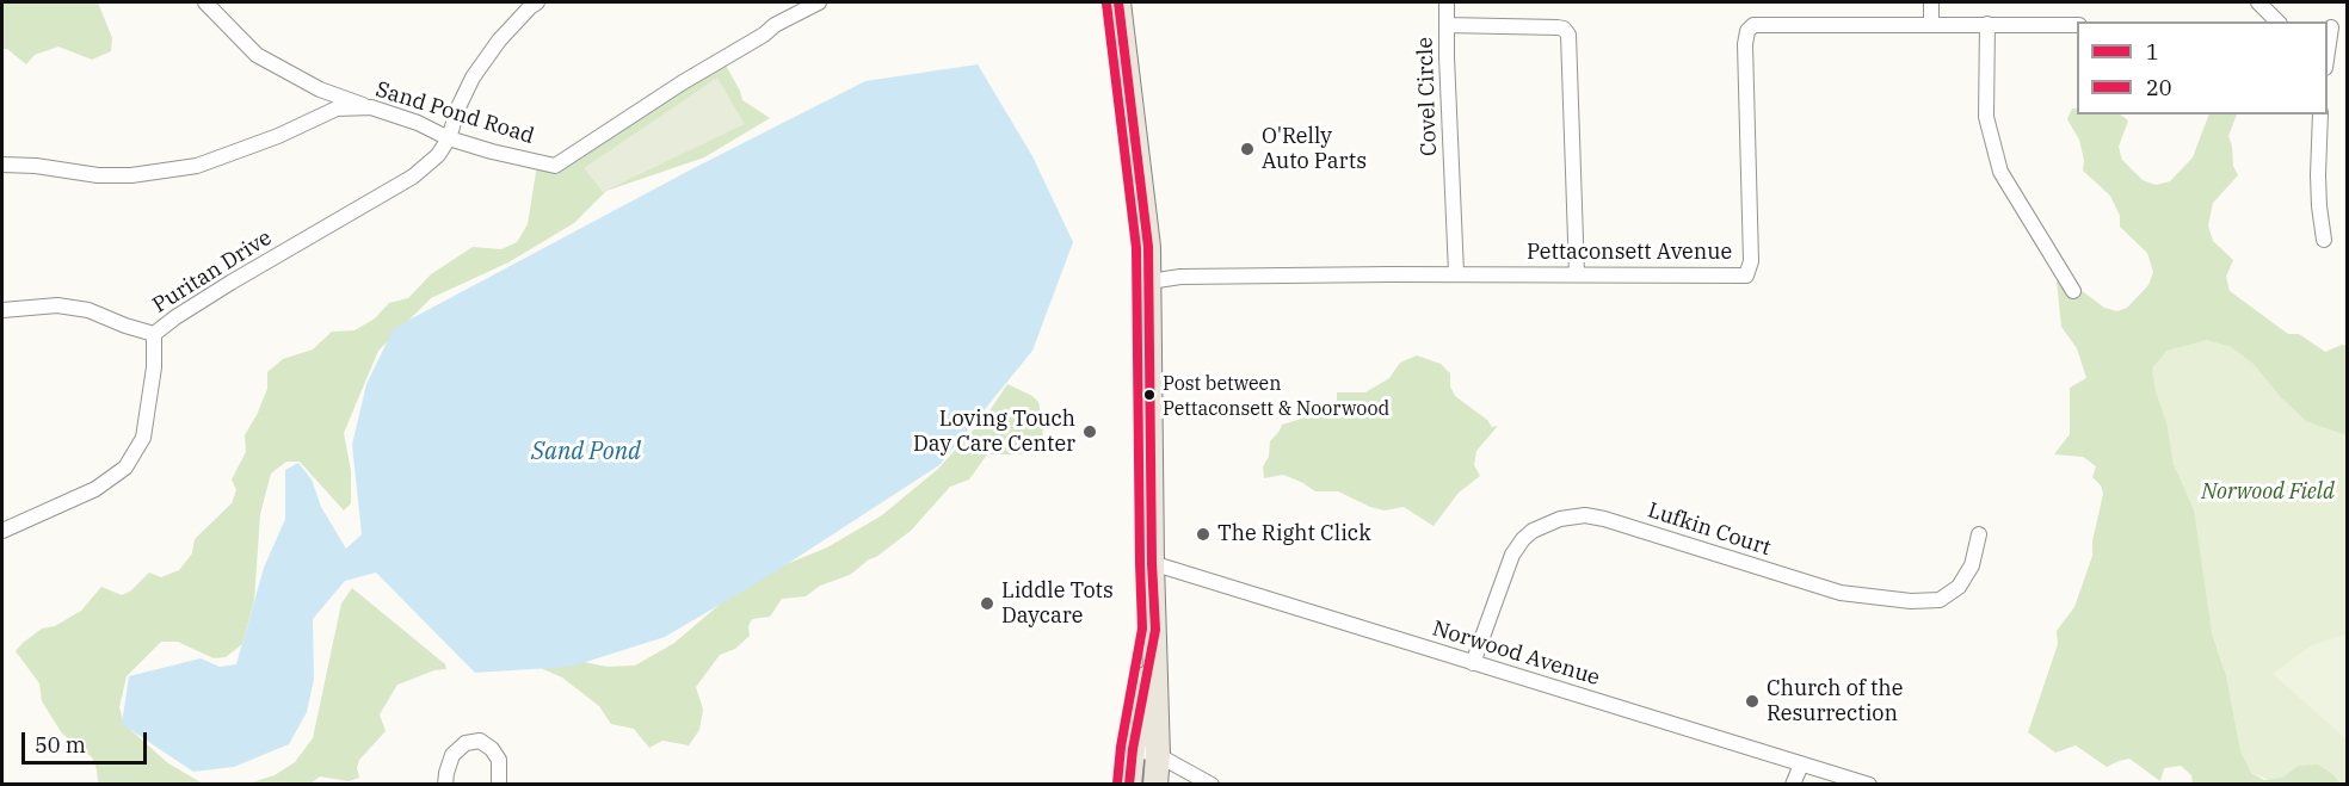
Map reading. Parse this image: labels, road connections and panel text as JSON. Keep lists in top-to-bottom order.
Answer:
{
  "streets": {
    "street": [
      "Covel Circle",
      "Sand Pond Road",
      "Pettaconsett Avenue",
      "Puritan Drive",
      "Lufkin Court",
      "Norwood Avenue"
    ]
  },
  "crossings": [
    ["Covel Circle", "Pettaconsett Avenue"],
    ["Sand Pond Road", "Puritan Drive"],
    ["Lufkin Court", "Norwood Avenue"]
  ],
  "water": ["Sand Pond"],
  "parks": ["Norwood Field"],
  "places": [
    "O'Relly Auto Parts",
    "Post between Pettaconsett & Noorwood",
    "Loving Touch Day Care Center",
    "The Right Click",
    "Liddle Tots Daycare",
    "Church of the Resurrection"
  ],
  "lines": ["transit line 1", "transit line 20"],
  "legend": ["1", "20"],
  "scale_bar": "50 m"
}
